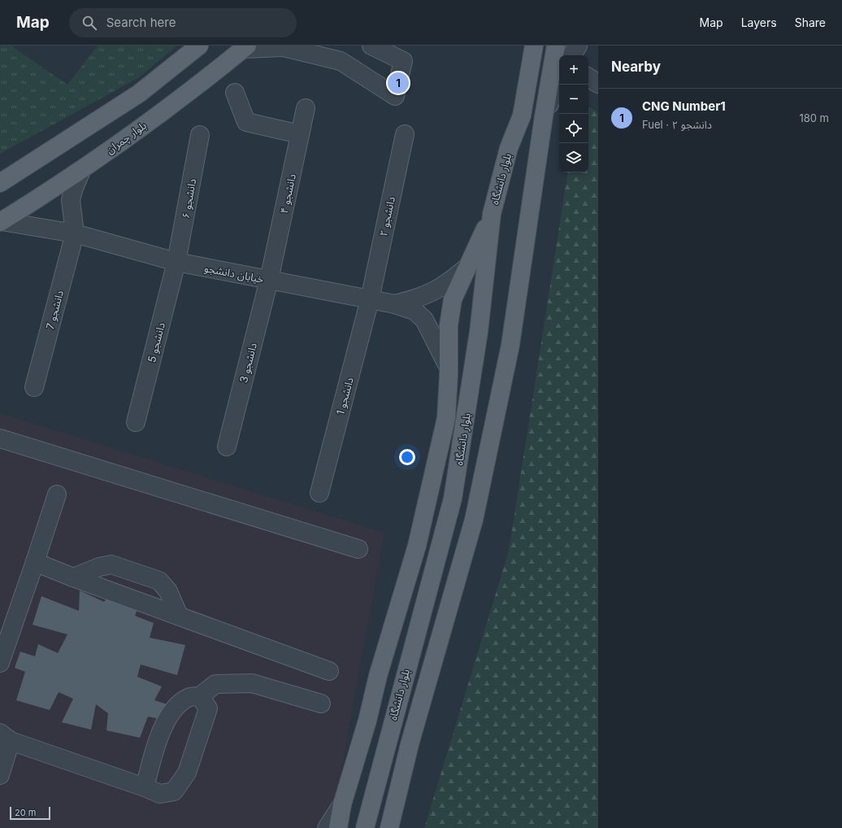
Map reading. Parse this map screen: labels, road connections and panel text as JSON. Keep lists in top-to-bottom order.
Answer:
{
  "streets": {
    "main road": ["بلوار چمران", "بلوار دانشگاه"],
    "street": [
      "دانشجو ۴",
      "دانشجو ۶",
      "دانشجو ۲",
      "خیابان دانشجو",
      "دانشجو 7",
      "دانشجو 5",
      "دانشجو 3",
      "دانشجو 1"
    ]
  },
  "crossings": [
    ["بلوار چمران", "خیابان دانشجو"],
    ["دانشجو ۴", "خیابان دانشجو"],
    ["دانشجو ۴", "دانشجو 3"],
    ["دانشجو ۶", "خیابان دانشجو"],
    ["دانشجو ۶", "دانشجو 5"],
    ["دانشجو ۲", "خیابان دانشجو"],
    ["دانشجو ۲", "دانشجو 1"],
    ["خیابان دانشجو", "دانشجو 7"],
    ["خیابان دانشجو", "دانشجو 5"],
    ["خیابان دانشجو", "دانشجو 3"],
    ["خیابان دانشجو", "دانشجو 1"]
  ],
  "scale_bar": "20 m",
  "page": {
    "header": "Map",
    "search": "Search here",
    "nav": ["Map", "Layers", "Share"],
    "heading": "Nearby",
    "map_buttons": ["+", "−"],
    "pins": "1",
    "list": [
      {
        "mark": "1",
        "name": "CNG Number1",
        "note": "Fuel · دانشجو ۲",
        "value": "180 m"
      }
    ],
    "scale": "20 m"
  }
}
